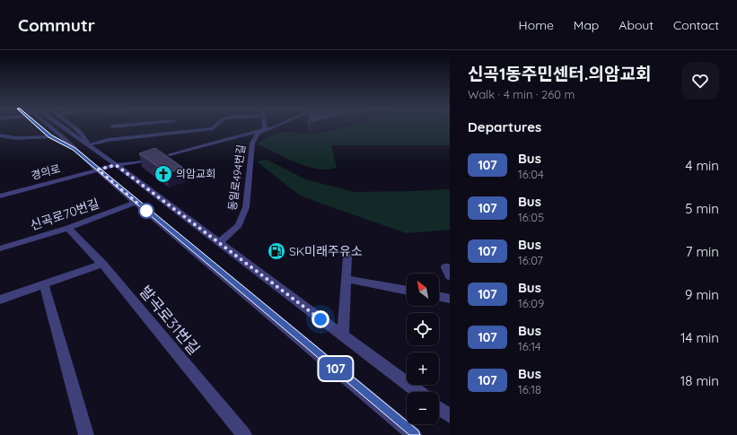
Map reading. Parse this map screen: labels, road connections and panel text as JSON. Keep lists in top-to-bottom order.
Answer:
{
  "streets": {
    "street": [
      "경의로",
      "동일로494번길",
      "신곡로70번길",
      "발곡로31번길"
    ]
  },
  "crossings": [
    ["신곡로70번길", "발곡로31번길"]
  ],
  "places": {
    "church": ["의암교회"],
    "fuel station": ["SK미래주유소"]
  },
  "lines": ["bus line 107"],
  "north": "top left",
  "page": {
    "header": "Commutr",
    "nav": [
      "Home",
      "Map",
      "About",
      "Contact"
    ],
    "on_map": "107",
    "heading": [
      ["신곡1동주민센터.의암교회", "Walk · 4 min · 260 m"],
      "Departures"
    ],
    "list": [
      {
        "mark": "107",
        "name": "Bus",
        "note": "16:04",
        "value": "4 min"
      },
      {
        "mark": "107",
        "name": "Bus",
        "note": "16:05",
        "value": "5 min"
      },
      {
        "mark": "107",
        "name": "Bus",
        "note": "16:07",
        "value": "7 min"
      },
      {
        "mark": "107",
        "name": "Bus",
        "note": "16:09",
        "value": "9 min"
      },
      {
        "mark": "107",
        "name": "Bus",
        "note": "16:14",
        "value": "14 min"
      },
      {
        "mark": "107",
        "name": "Bus",
        "note": "16:18",
        "value": "18 min"
      }
    ],
    "map_buttons": ["+", "−"]
  }
}
